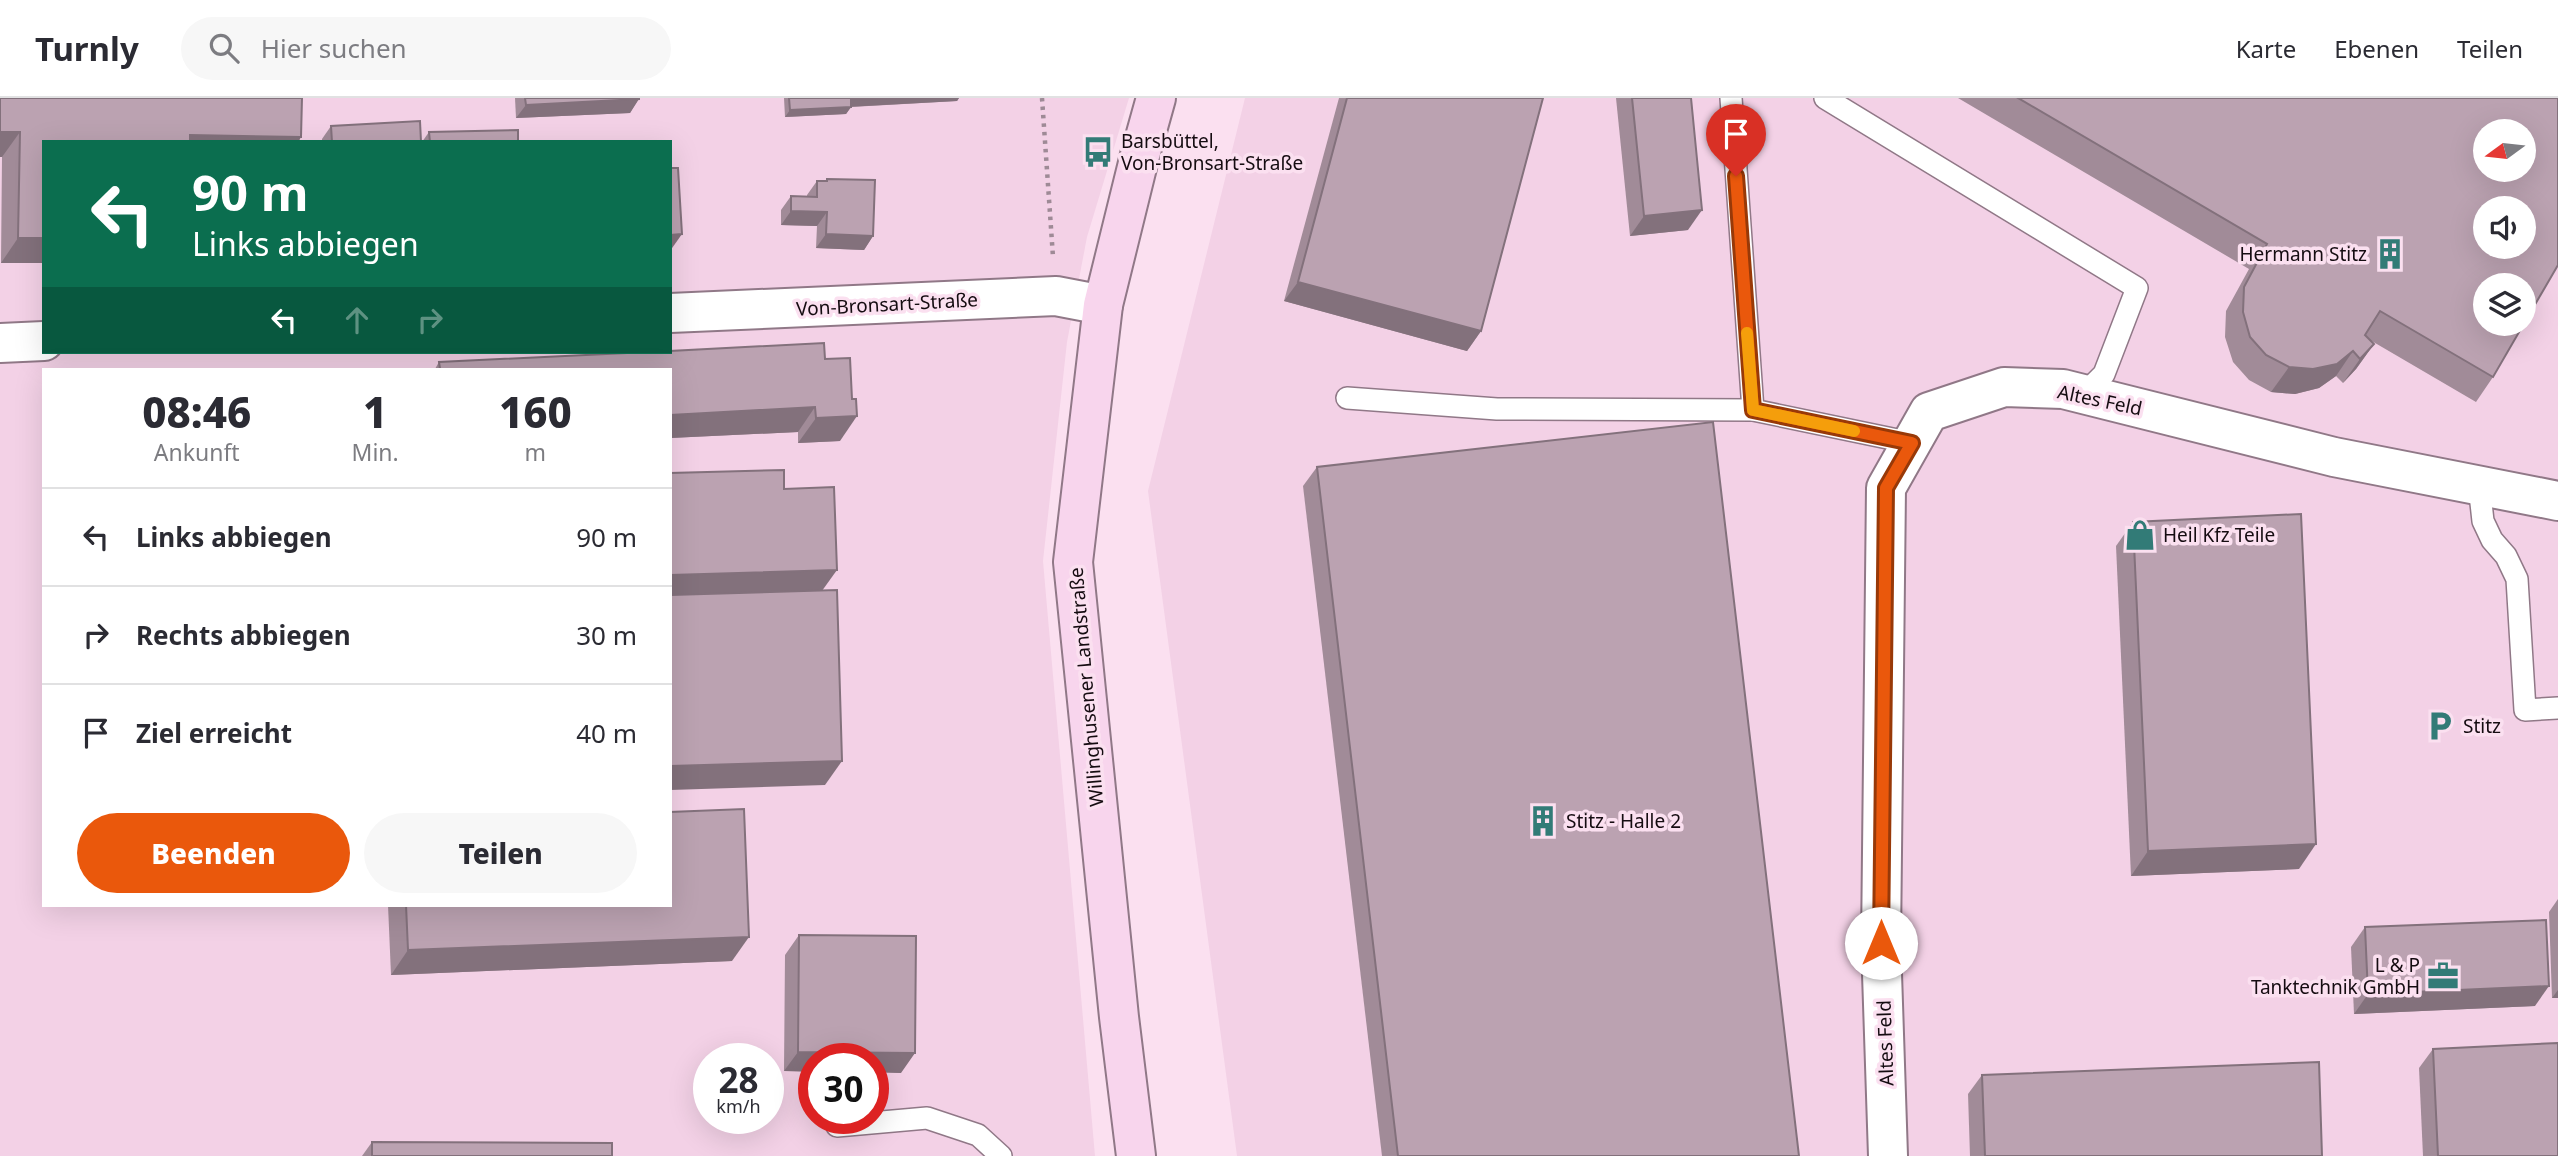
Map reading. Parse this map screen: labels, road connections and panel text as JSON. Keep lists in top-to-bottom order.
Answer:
{
  "streets": {
    "main road": ["Willinghusener Landstraße"],
    "street": ["Von-Bronsart-Straße", "Altes Feld"]
  },
  "crossings": [
    ["Von-Bronsart-Straße", "Willinghusener Landstraße"]
  ],
  "places": {
    "bus stop": ["Barsbüttel, Von-Bronsart-Straße"],
    "building": ["Hermann Stitz", "Stitz - Halle 2"],
    "shop": ["Heil Kfz Teile"],
    "parking": ["Stitz"],
    "office": ["L & P Tanktechnik GmbH"]
  },
  "north": "left",
  "page": {
    "header": "Turnly",
    "search": "Hier suchen",
    "nav": ["Karte", "Ebenen", "Teilen"],
    "turn": ["90 m", "Links abbiegen"],
    "eta": [
      "08:46",
      "Ankunft",
      "1",
      "Min.",
      "160",
      "m"
    ],
    "list": [
      {
        "name": "Links abbiegen",
        "value": "90 m"
      },
      {
        "name": "Rechts abbiegen",
        "value": "30 m"
      },
      {
        "name": "Ziel erreicht",
        "value": "40 m"
      }
    ],
    "buttons": ["Beenden", "Teilen"],
    "speed": "28 km/h",
    "limit": "30"
  }
}
